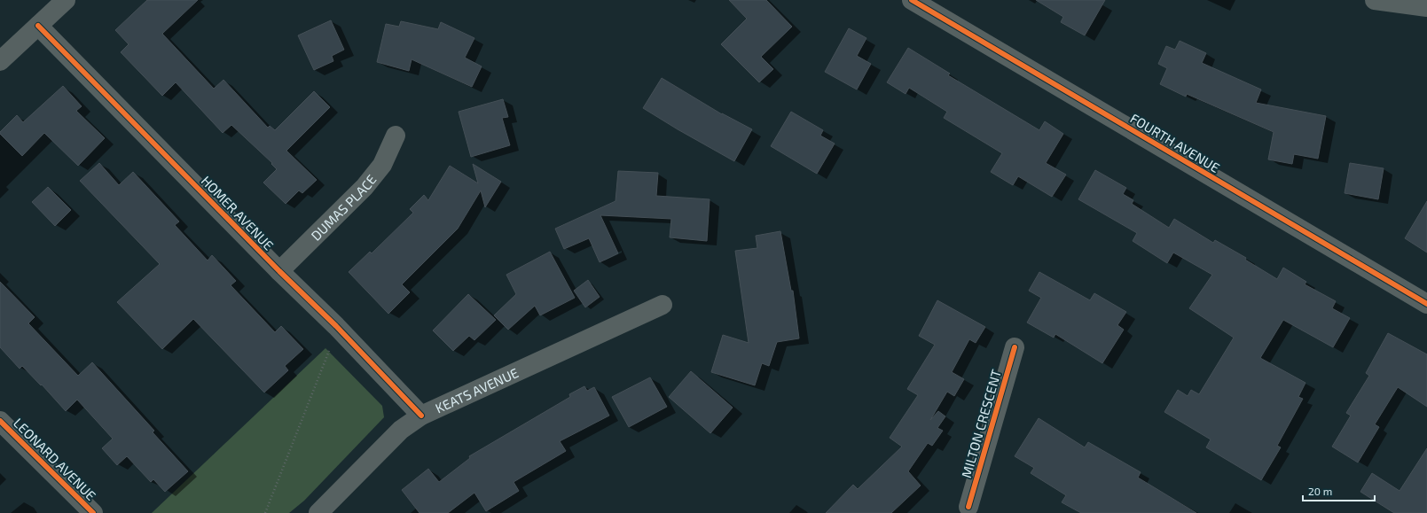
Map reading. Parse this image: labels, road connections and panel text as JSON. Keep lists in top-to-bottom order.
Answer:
{
  "streets": {
    "street": [
      "FOURTH AVENUE",
      "DUMAS PLACE",
      "HOMER AVENUE",
      "KEATS AVENUE",
      "MILTON CRESCENT",
      "LEONARD AVENUE"
    ]
  },
  "crossings": [
    ["DUMAS PLACE", "HOMER AVENUE"],
    ["HOMER AVENUE", "KEATS AVENUE"]
  ],
  "scale_bar": "20 m"
}
